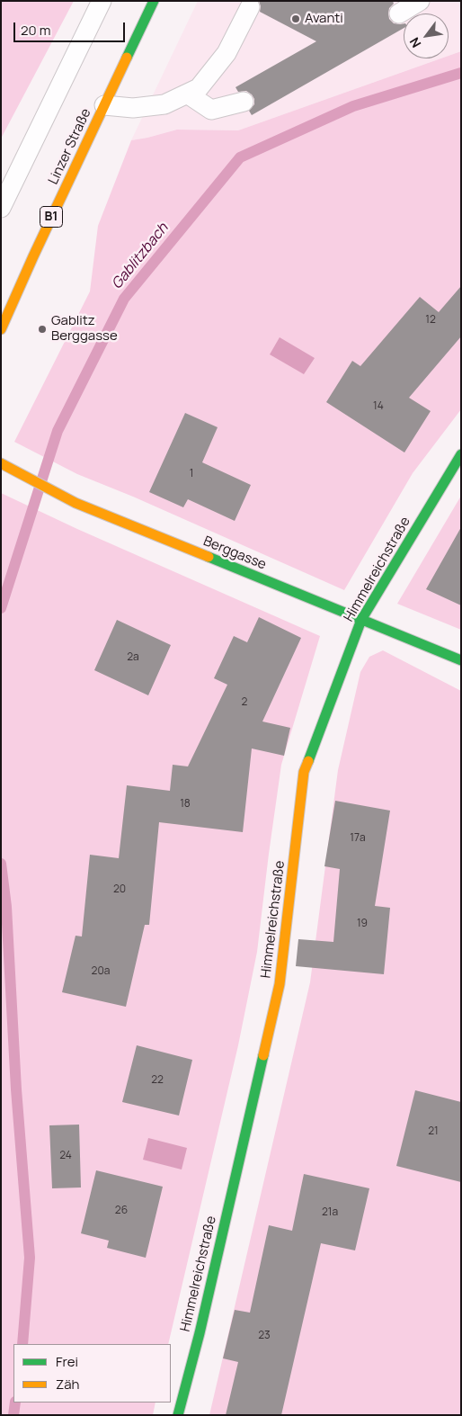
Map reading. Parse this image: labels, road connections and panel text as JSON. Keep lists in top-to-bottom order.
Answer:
{
  "streets": {
    "street": [
      "Linzer Straße",
      "B1",
      "Berggasse",
      "Himmelreichstraße"
    ]
  },
  "crossings": [
    ["Berggasse", "Himmelreichstraße"]
  ],
  "water": ["Gablitzbach"],
  "places": ["Avanti", "Gablitz Berggasse"],
  "house_numbers": [
    "12",
    "14",
    "1",
    "2a",
    "2",
    "18",
    "17a",
    "20",
    "19",
    "20a",
    "22",
    "21",
    "24",
    "26",
    "21a",
    "23"
  ],
  "legend": ["Frei", "Zäh"],
  "scale_bar": "20 m",
  "north": "bottom left"
}
